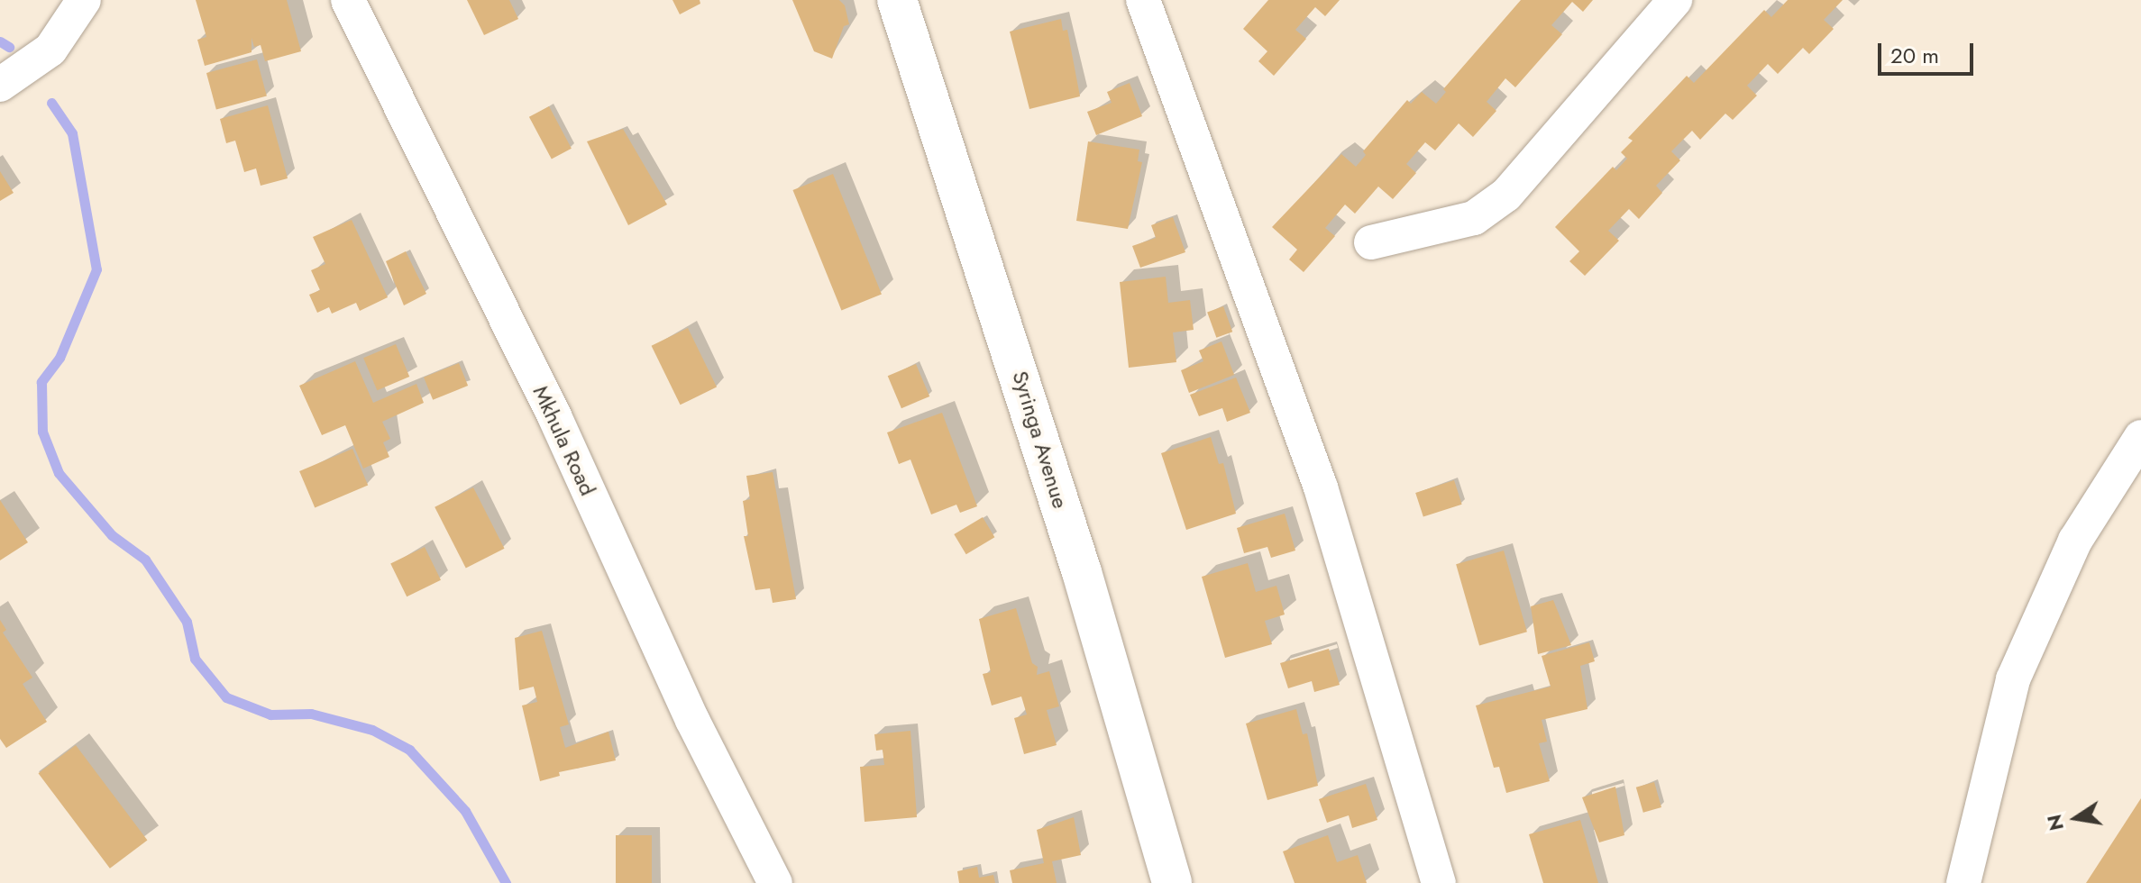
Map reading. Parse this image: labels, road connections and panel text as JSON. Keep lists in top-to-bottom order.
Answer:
{
  "streets": {
    "street": ["Syringa Avenue", "Mkhula Road"]
  },
  "scale_bar": "20 m",
  "north": "left"
}
